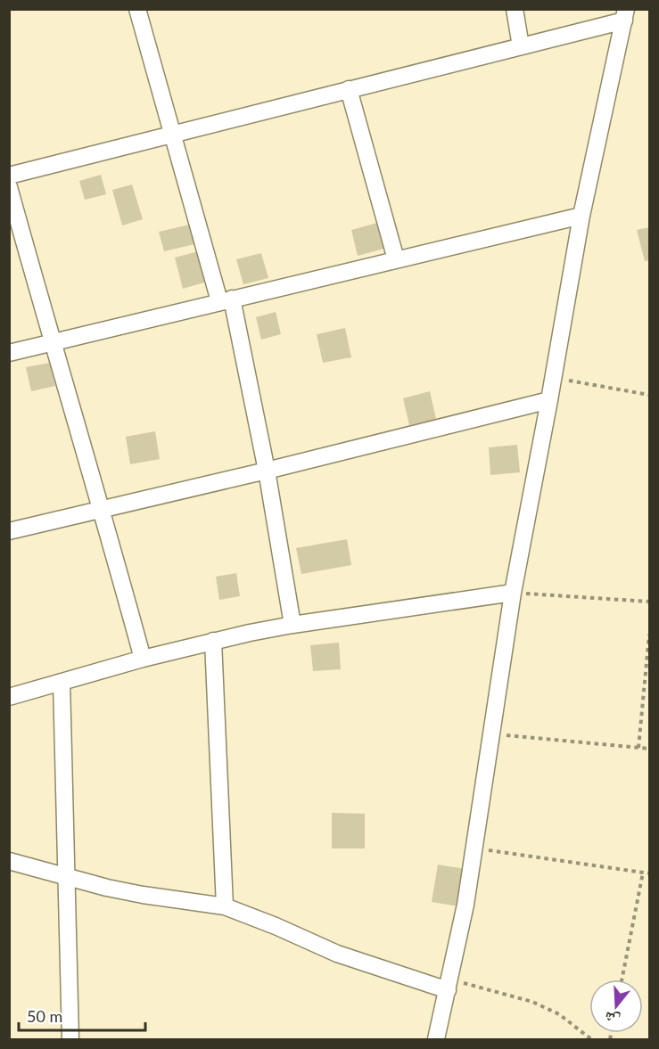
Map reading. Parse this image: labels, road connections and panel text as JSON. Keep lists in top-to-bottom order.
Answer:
{
  "scale_bar": "50 m",
  "north": "bottom"
}
